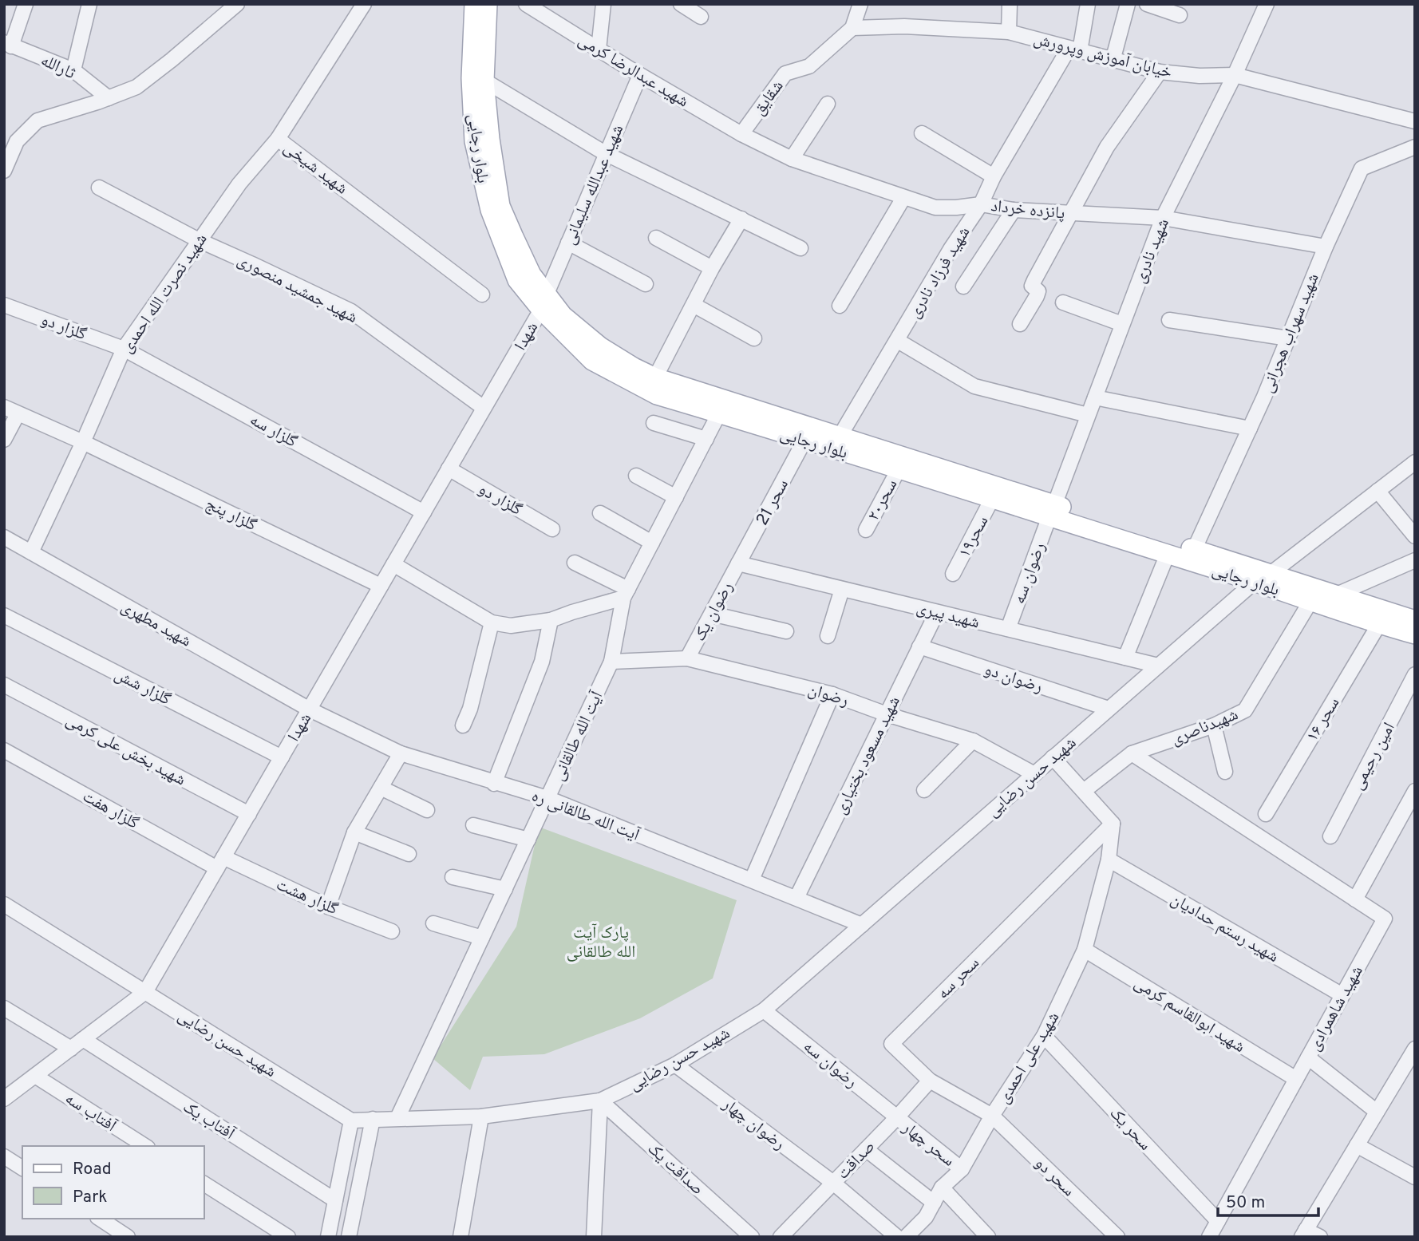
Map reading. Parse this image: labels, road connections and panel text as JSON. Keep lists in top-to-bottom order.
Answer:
{
  "streets": {
    "main road": ["بلوار رجایی"],
    "street": [
      "خیابان آموزش وپرورش",
      "ثارالله",
      "شهید عبدالرضا کرمی",
      "شقایق",
      "شهید شیخی",
      "شهید عبدالله سلیمانی",
      "پانزده خرداد",
      "شهید نادری",
      "شهید فرزاد نادری",
      "شهید جمشید منصوری",
      "شهید نصرت الله احمدی",
      "گلزار دو",
      "شهید سهراب هجرانی",
      "شهدا",
      "گلزار سه",
      "سحر۲۰",
      "سحر 21",
      "گلزار پنج",
      "سحر۱۹",
      "رضوان سه",
      "رضوان یک",
      "شهید پیری",
      "شهید مطهری",
      "رضوان دو",
      "گلزار شش",
      "رضوان",
      "سحر ۱۶",
      "شهیدناصری",
      "آیت الله طالقانی",
      "شهید بخش علی کرمی",
      "شهید مسعود بختیاری",
      "امین رحیمی",
      "شهید حسن رضایی",
      "گلزار هفت",
      "آیت الله طالقانی ره",
      "گلزار هشت",
      "شهید رستم حدادیان",
      "سحر سه",
      "شهید شاهمرادی",
      "شهید ابوالقاسم کرمی",
      "شهید علی احمدی",
      "آفتاب سه",
      "آفتاب یک",
      "رضوان چهار",
      "سحر یک",
      "سحر چهار",
      "صداقت",
      "صداقت یک",
      "سحر دو"
    ]
  },
  "crossings": [
    ["خیابان آموزش وپرورش", "شقایق"],
    ["خیابان آموزش وپرورش", "شهید نادری"],
    ["خیابان آموزش وپرورش", "شهید فرزاد نادری"],
    ["شهید عبدالرضا کرمی", "شقایق"],
    ["شهید عبدالرضا کرمی", "شهید عبدالله سلیمانی"],
    ["شهید عبدالرضا کرمی", "پانزده خرداد"],
    ["شقایق", "پانزده خرداد"],
    ["بلوار رجایی", "شهید عبدالله سلیمانی"],
    ["بلوار رجایی", "شهید نادری"],
    ["بلوار رجایی", "شهید فرزاد نادری"],
    ["بلوار رجایی", "شهید سهراب هجرانی"],
    ["بلوار رجایی", "شهدا"],
    ["بلوار رجایی", "سحر۲۰"],
    ["بلوار رجایی", "سحر 21"],
    ["بلوار رجایی", "سحر۱۹"],
    ["بلوار رجایی", "رضوان سه"],
    ["بلوار رجایی", "سحر ۱۶"],
    ["بلوار رجایی", "شهیدناصری"],
    ["بلوار رجایی", "آیت الله طالقانی"],
    ["بلوار رجایی", "شهید حسن رضایی"],
    ["شهید شیخی", "شهید نصرت الله احمدی"],
    ["شهید عبدالله سلیمانی", "شهدا"],
    ["پانزده خرداد", "شهید نادری"],
    ["پانزده خرداد", "شهید فرزاد نادری"],
    ["پانزده خرداد", "شهید سهراب هجرانی"],
    ["شهید نادری", "رضوان سه"],
    ["شهید جمشید منصوری", "شهید نصرت الله احمدی"],
    ["شهید جمشید منصوری", "شهدا"],
    ["شهید نصرت الله احمدی", "گلزار دو"],
    ["شهید نصرت الله احمدی", "گلزار سه"],
    ["شهید نصرت الله احمدی", "گلزار پنج"],
    ["شهید نصرت الله احمدی", "شهید مطهری"],
    ["گلزار دو", "شهدا"],
    ["گلزار دو", "گلزار سه"],
    ["شهدا", "گلزار سه"],
    ["شهدا", "گلزار پنج"],
    ["شهدا", "شهید مطهری"],
    ["شهدا", "گلزار شش"],
    ["شهدا", "شهید بخش علی کرمی"],
    ["شهدا", "شهید حسن رضایی"],
    ["شهدا", "گلزار هفت"],
    ["شهدا", "آیت الله طالقانی ره"],
    ["شهدا", "گلزار هشت"],
    ["شهدا", "آفتاب سه"],
    ["شهدا", "آفتاب یک"],
    ["سحر 21", "رضوان یک"],
    ["سحر 21", "شهید پیری"],
    ["رضوان سه", "شهید پیری"],
    ["رضوان سه", "شهید حسن رضایی"],
    ["رضوان سه", "سحر چهار"],
    ["رضوان سه", "صداقت"],
    ["رضوان یک", "شهید پیری"],
    ["رضوان یک", "رضوان"],
    ["شهید پیری", "شهید مسعود بختیاری"],
    ["شهید پیری", "شهید حسن رضایی"],
    ["شهید مطهری", "آیت الله طالقانی ره"],
    ["رضوان دو", "شهید مسعود بختیاری"],
    ["رضوان دو", "شهید حسن رضایی"],
    ["رضوان", "آیت الله طالقانی"],
    ["رضوان", "شهید مسعود بختیاری"],
    ["رضوان", "شهید حسن رضایی"],
    ["آیت الله طالقانی", "شهید حسن رضایی"],
    ["آیت الله طالقانی", "آیت الله طالقانی ره"],
    ["شهید مسعود بختیاری", "آیت الله طالقانی ره"],
    ["شهید حسن رضایی", "آیت الله طالقانی ره"],
    ["شهید حسن رضایی", "رضوان چهار"],
    ["شهید حسن رضایی", "صداقت یک"],
    ["گلزار هفت", "گلزار هشت"],
    ["شهید رستم حدادیان", "شهید شاهمرادی"],
    ["شهید رستم حدادیان", "شهید علی احمدی"],
    ["سحر سه", "شهید علی احمدی"],
    ["سحر سه", "صداقت"],
    ["سحر سه", "سحر دو"],
    ["شهید شاهمرادی", "شهید ابوالقاسم کرمی"],
    ["شهید شاهمرادی", "سحر یک"],
    ["شهید ابوالقاسم کرمی", "شهید علی احمدی"],
    ["شهید علی احمدی", "سحر یک"],
    ["شهید علی احمدی", "سحر چهار"],
    ["شهید علی احمدی", "سحر دو"],
    ["رضوان چهار", "صداقت"],
    ["سحر چهار", "صداقت"]
  ],
  "parks": ["پارک آیت الله طالقانی"],
  "legend": ["Road", "Park"],
  "scale_bar": "50 m"
}
